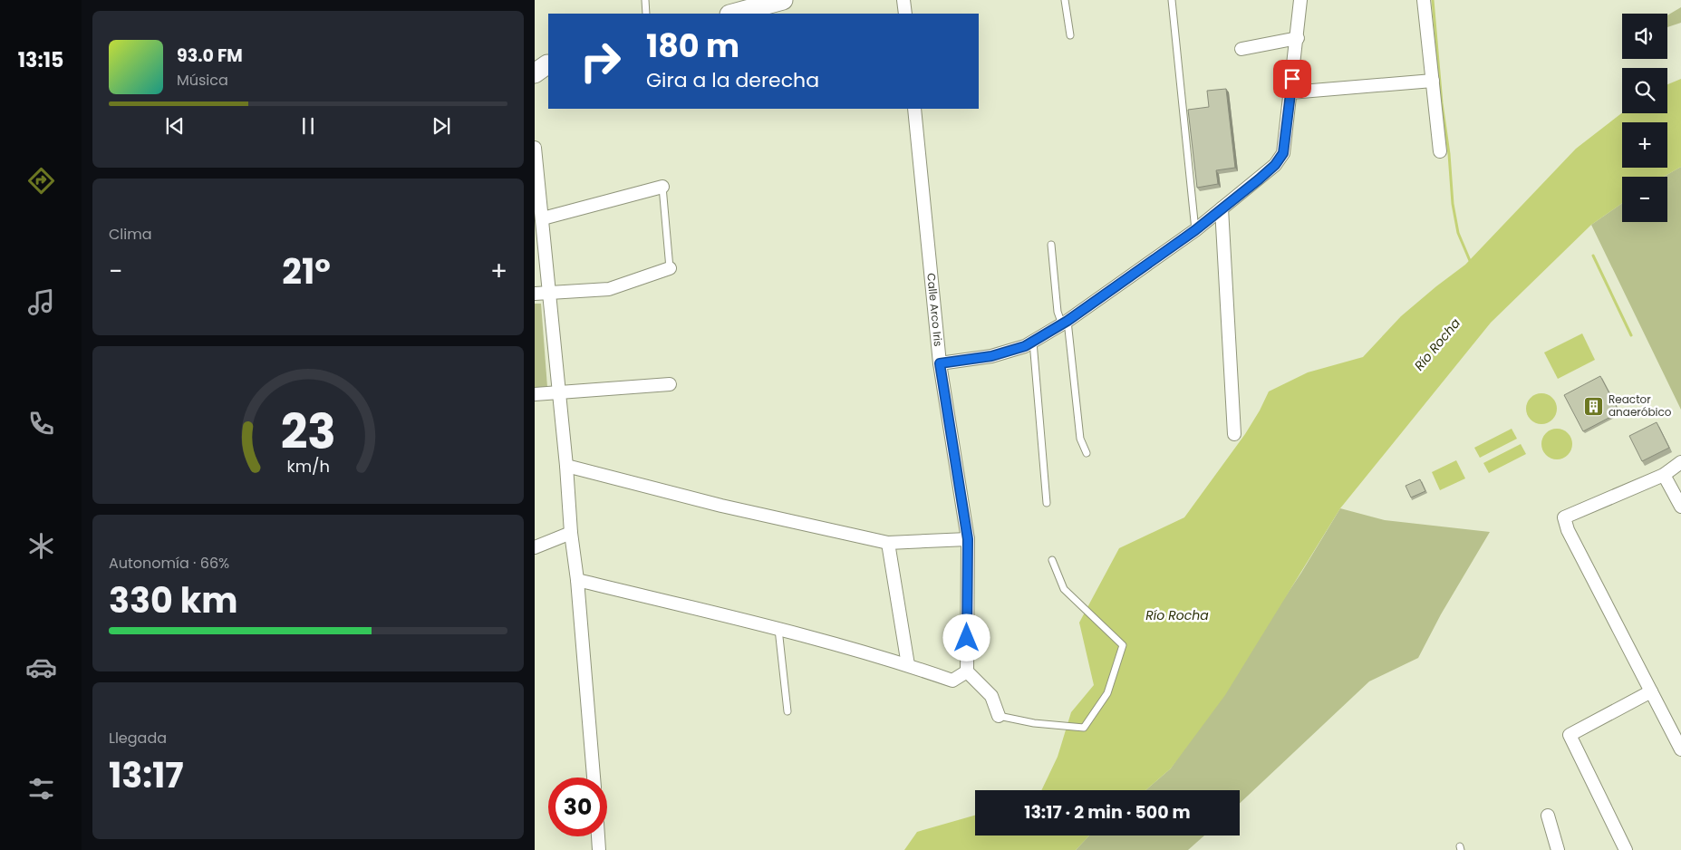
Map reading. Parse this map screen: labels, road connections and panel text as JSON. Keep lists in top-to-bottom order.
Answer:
{
  "streets": {
    "street": ["Calle Arco Iris"]
  },
  "water": ["Río Rocha"],
  "places": {
    "building": ["Reactor anaeróbico"]
  },
  "page": {
    "tabs": "13:15",
    "map_buttons": ["+", "−"],
    "turn": ["180 m", "Gira a la derecha"],
    "song": ["93.0 FM", "Música"],
    "tile": [
      "Clima",
      ["Autonomía · 66%", "330 km"],
      ["Llegada", "13:17"]
    ],
    "heat": ["−", "21°", "+"],
    "limit": "30",
    "trip": "13:17 · 2 min · 500 m",
    "gauge": ["23", "km/h"]
  }
}
